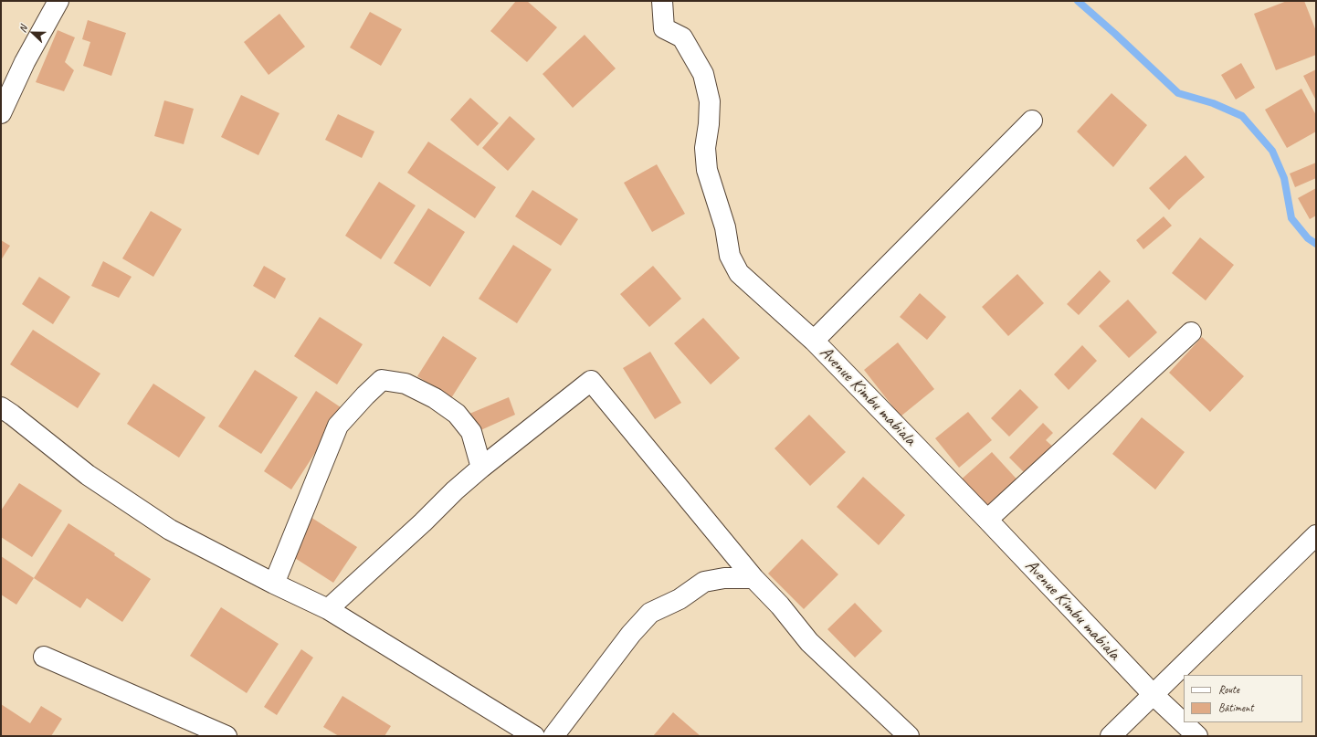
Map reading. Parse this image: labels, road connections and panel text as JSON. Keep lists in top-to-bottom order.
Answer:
{
  "streets": {
    "street": ["Avenue Kimbu mabiala"]
  },
  "legend": ["Route", "Bâtiment"],
  "north": "left"
}
